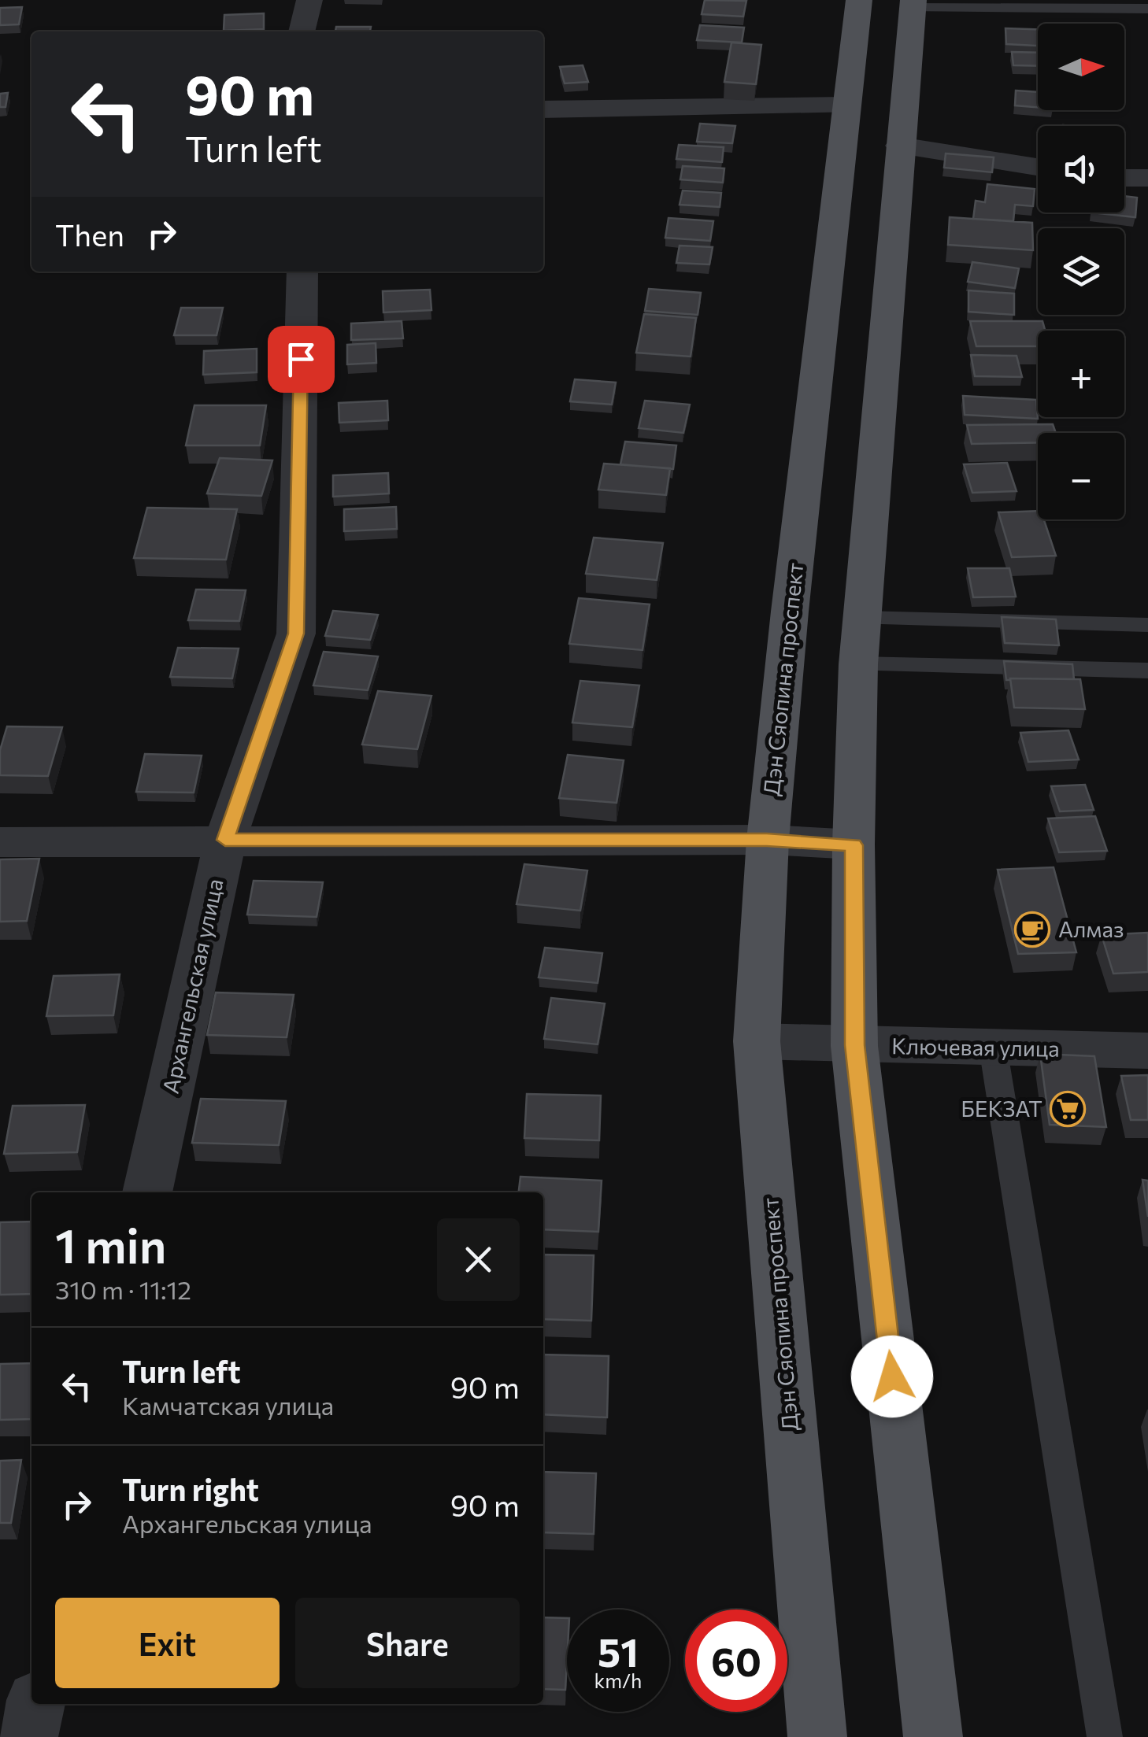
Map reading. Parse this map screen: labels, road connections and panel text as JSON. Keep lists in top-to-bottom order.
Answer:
{
  "streets": {
    "main road": ["Дэн Сяопина проспект"],
    "street": ["Архангельская улица", "Ключевая улица"]
  },
  "crossings": [
    ["Дэн Сяопина проспект", "Ключевая улица"]
  ],
  "places": {
    "cafe": ["Алмаз"],
    "supermarket": ["БЕКЗАТ"]
  },
  "north": "right",
  "page": {
    "map_buttons": ["+", "−"],
    "turn": ["90 m", "Turn left"],
    "then": "Then",
    "heading": ["1 min", "310 m · 11:12"],
    "list": [
      {
        "name": "Turn left",
        "note": "Камчатская улица",
        "value": "90 m"
      },
      {
        "name": "Turn right",
        "note": "Архангельская улица",
        "value": "90 m"
      }
    ],
    "buttons": ["Exit", "Share"],
    "speed": "51 km/h",
    "limit": "60"
  }
}
